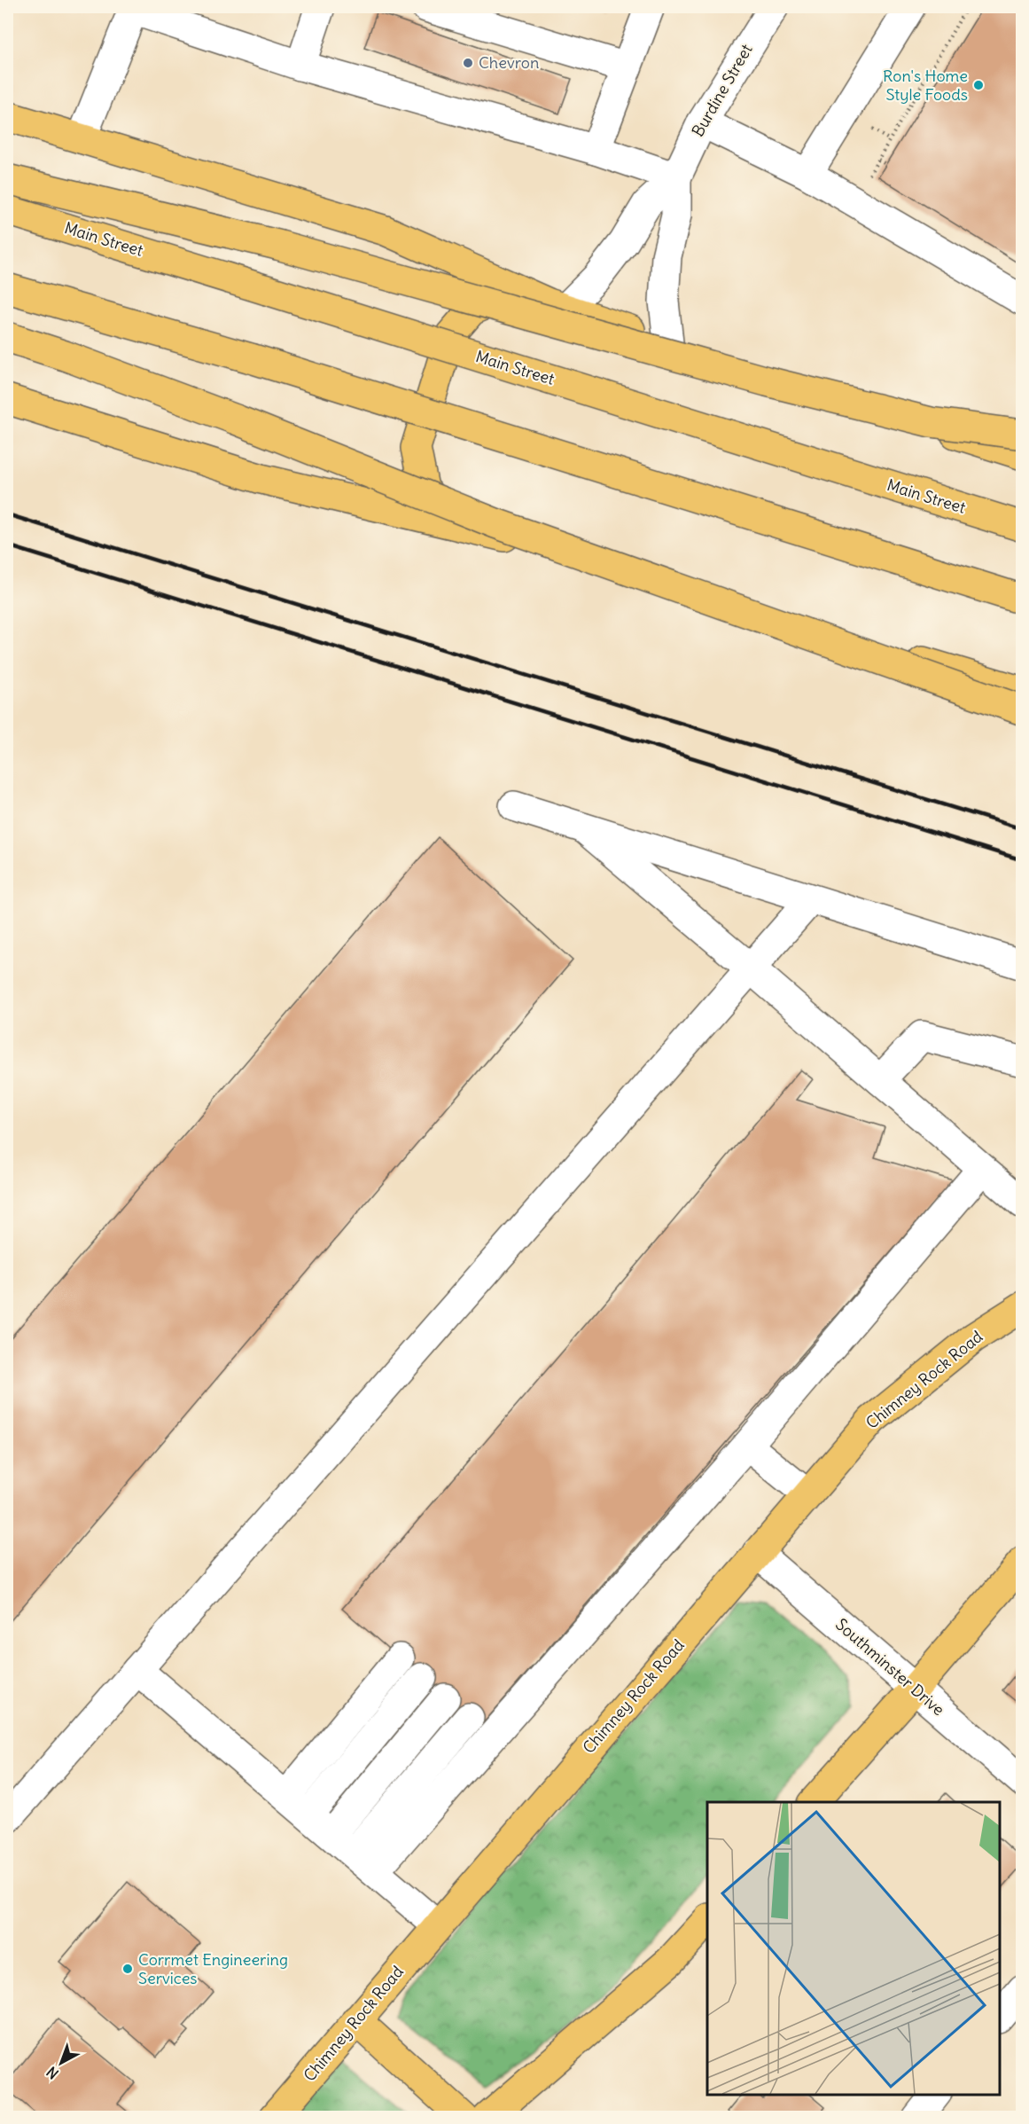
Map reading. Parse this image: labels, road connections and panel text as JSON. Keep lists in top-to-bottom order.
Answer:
{
  "streets": {
    "main road": ["Main Street", "Chimney Rock Road"],
    "street": ["Burdine Street", "Southminster Drive"]
  },
  "crossings": [
    ["Chimney Rock Road", "Southminster Drive"]
  ],
  "places": ["Chevron", "Ron's Home Style Foods", "Corrmet Engineering Services"],
  "north": "bottom left"
}
